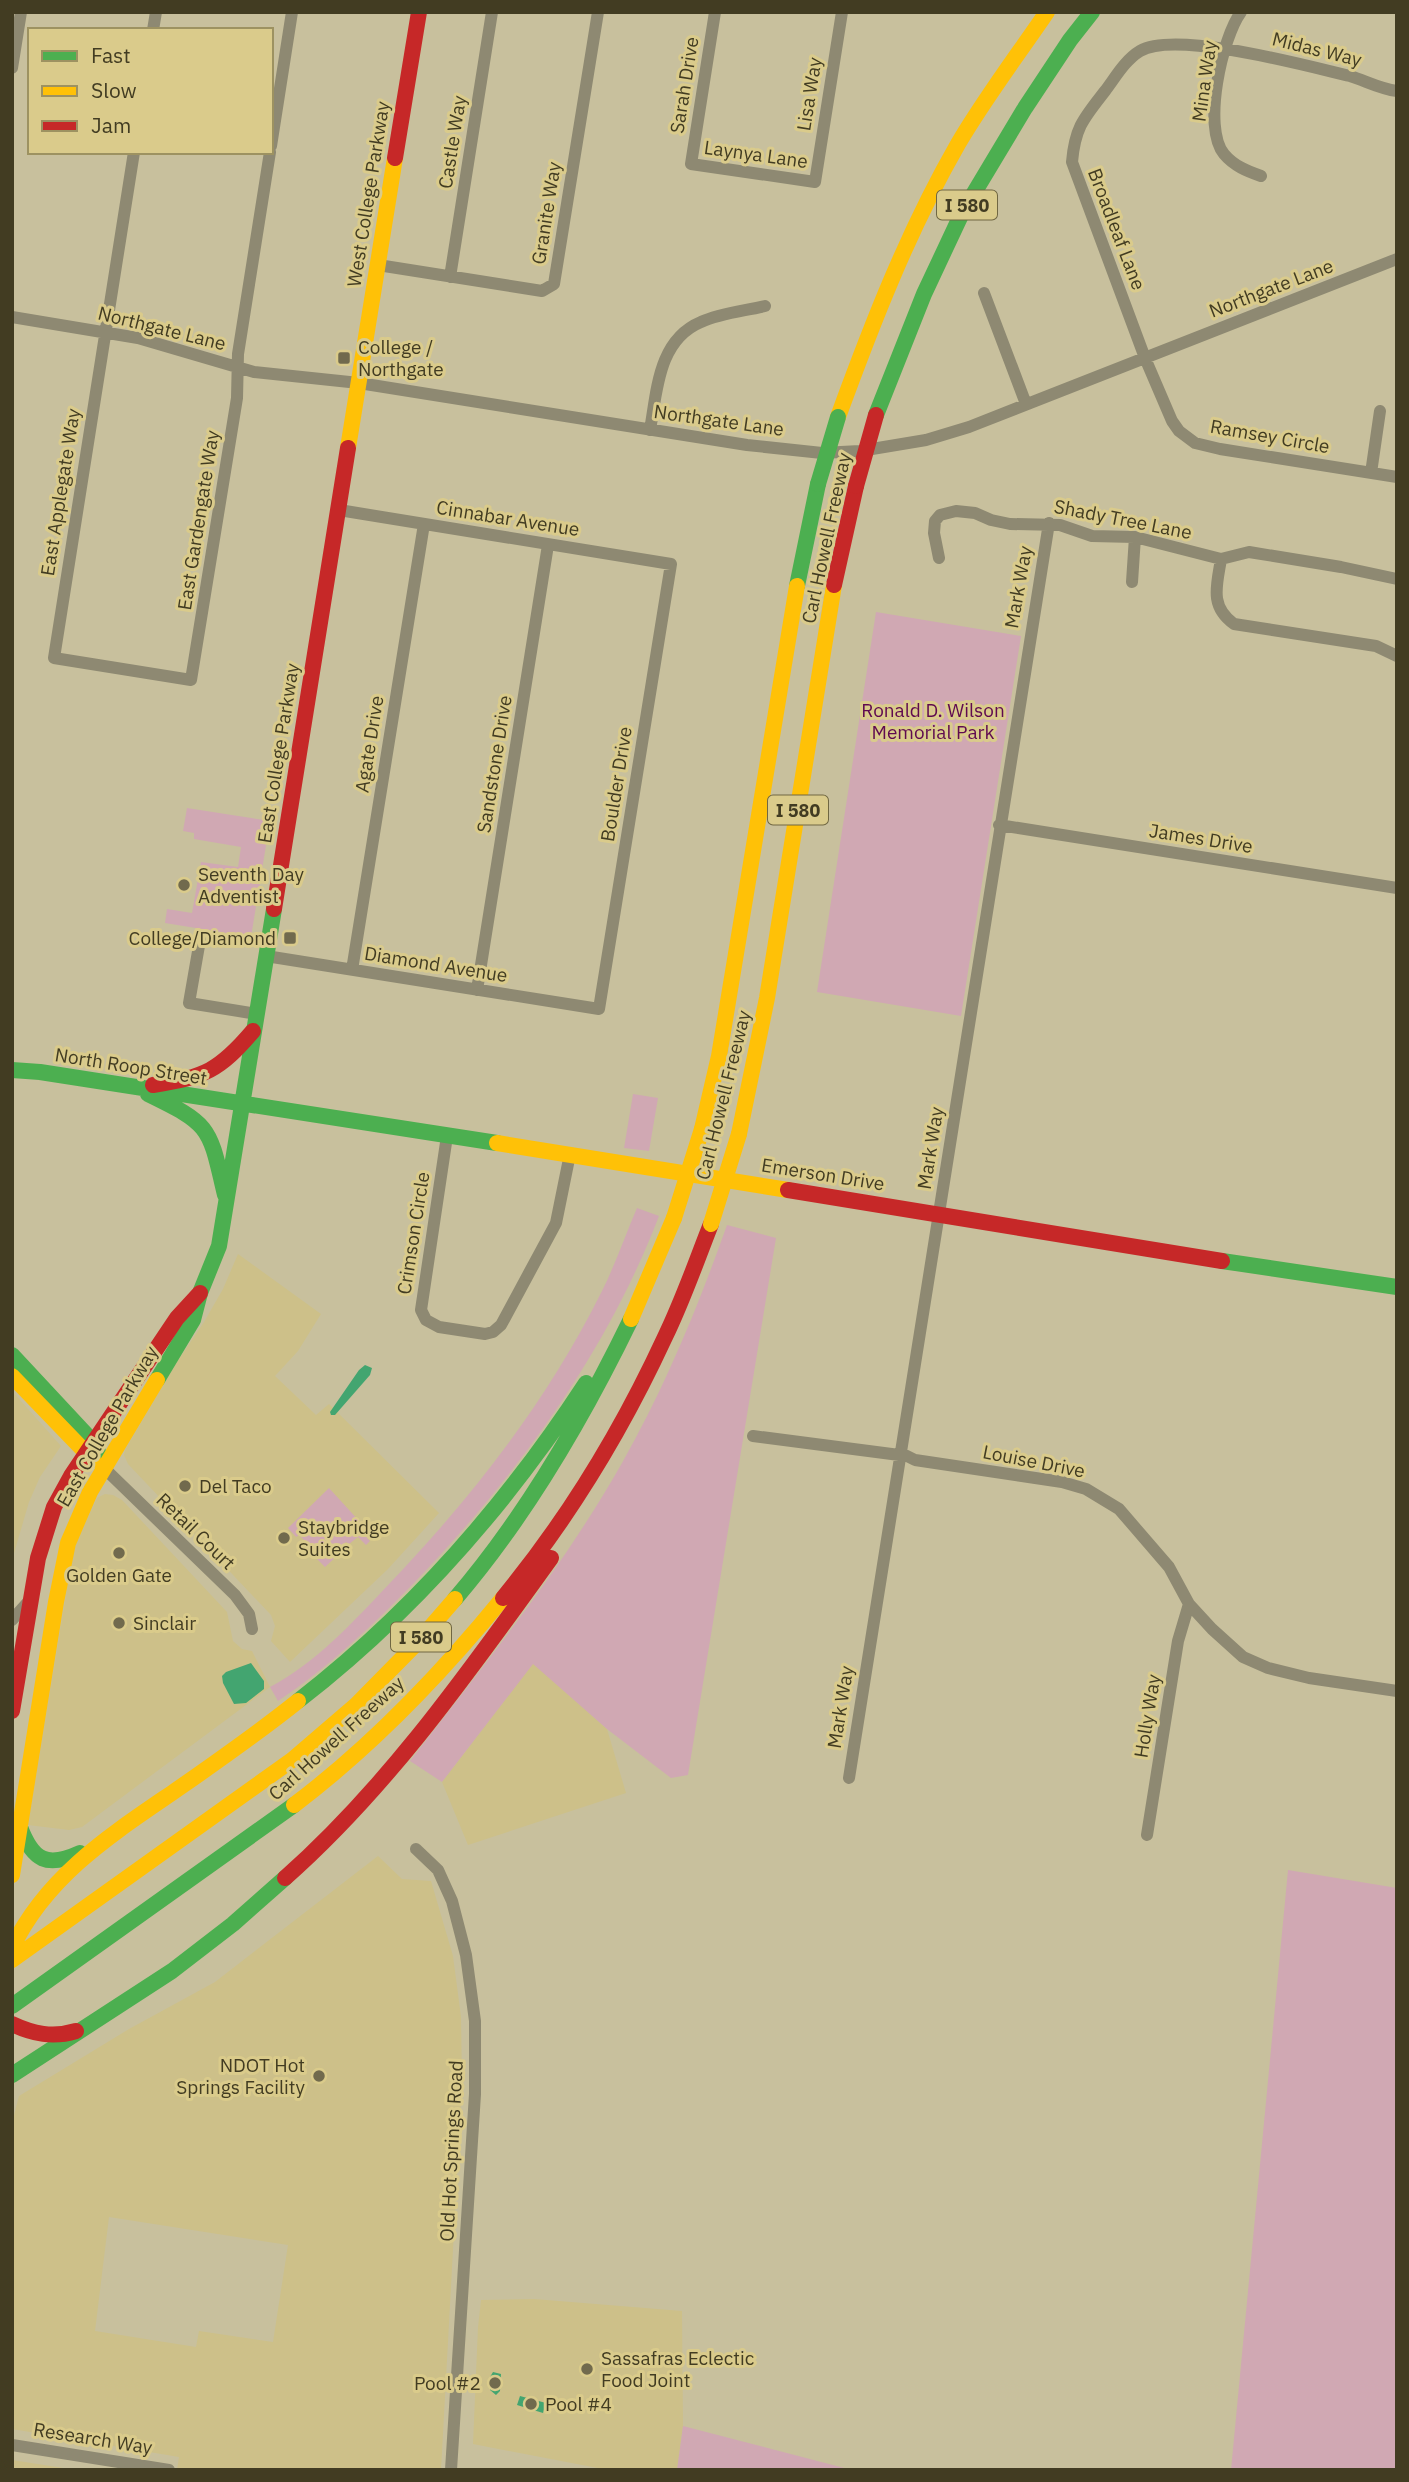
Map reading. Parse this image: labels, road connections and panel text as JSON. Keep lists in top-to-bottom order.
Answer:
{
  "streets": {
    "main road": [
      "West College Parkway",
      "I 580",
      "Carl Howell Freeway",
      "East College Parkway",
      "North Roop Street",
      "Emerson Drive"
    ],
    "street": [
      "Midas Way",
      "Mina Way",
      "Sarah Drive",
      "Lisa Way",
      "Castle Way",
      "Laynya Lane",
      "Granite Way",
      "Broadleaf Lane",
      "Northgate Lane",
      "Ramsey Circle",
      "East Applegate Way",
      "Cinnabar Avenue",
      "Shady Tree Lane",
      "East Gardengate Way",
      "Mark Way",
      "Agate Drive",
      "Sandstone Drive",
      "Boulder Drive",
      "James Drive",
      "Diamond Avenue",
      "Crimson Circle",
      "Louise Drive",
      "Retail Court",
      "Holly Way",
      "Old Hot Springs Road",
      "Research Way"
    ]
  },
  "crossings": [
    ["Midas Way", "Mina Way"],
    ["Midas Way", "Broadleaf Lane"],
    ["Mina Way", "Broadleaf Lane"],
    ["Sarah Drive", "Laynya Lane"],
    ["Lisa Way", "Laynya Lane"],
    ["Castle Way", "Granite Way"],
    ["West College Parkway", "Granite Way"],
    ["West College Parkway", "Northgate Lane"],
    ["West College Parkway", "East College Parkway"],
    ["Broadleaf Lane", "Northgate Lane"],
    ["Broadleaf Lane", "Ramsey Circle"],
    ["Northgate Lane", "Ramsey Circle"],
    ["Northgate Lane", "East Applegate Way"],
    ["Northgate Lane", "East Gardengate Way"],
    ["Northgate Lane", "East College Parkway"],
    ["East Applegate Way", "East Gardengate Way"],
    ["Cinnabar Avenue", "Agate Drive"],
    ["Cinnabar Avenue", "East College Parkway"],
    ["Cinnabar Avenue", "Sandstone Drive"],
    ["Cinnabar Avenue", "Boulder Drive"],
    ["Shady Tree Lane", "Mark Way"],
    ["Mark Way", "James Drive"],
    ["Mark Way", "Emerson Drive"],
    ["Mark Way", "Louise Drive"],
    ["Agate Drive", "Diamond Avenue"],
    ["East College Parkway", "Diamond Avenue"],
    ["East College Parkway", "North Roop Street"],
    ["East College Parkway", "Emerson Drive"],
    ["East College Parkway", "Retail Court"],
    ["Sandstone Drive", "Diamond Avenue"],
    ["Boulder Drive", "Diamond Avenue"],
    ["North Roop Street", "Emerson Drive"],
    ["Emerson Drive", "Crimson Circle"],
    ["Louise Drive", "Holly Way"]
  ],
  "parks": ["Ronald D. Wilson Memorial Park"],
  "places": {
    "transit": ["College / Northgate", "College/Diamond"],
    "other": [
      "Seventh Day Adventist",
      "Del Taco",
      "Staybridge Suites",
      "Golden Gate",
      "Sinclair",
      "NDOT Hot Springs Facility",
      "Sassafras Eclectic Food Joint",
      "Pool #2",
      "Pool #4"
    ]
  },
  "legend": ["Fast", "Slow", "Jam"]
}
